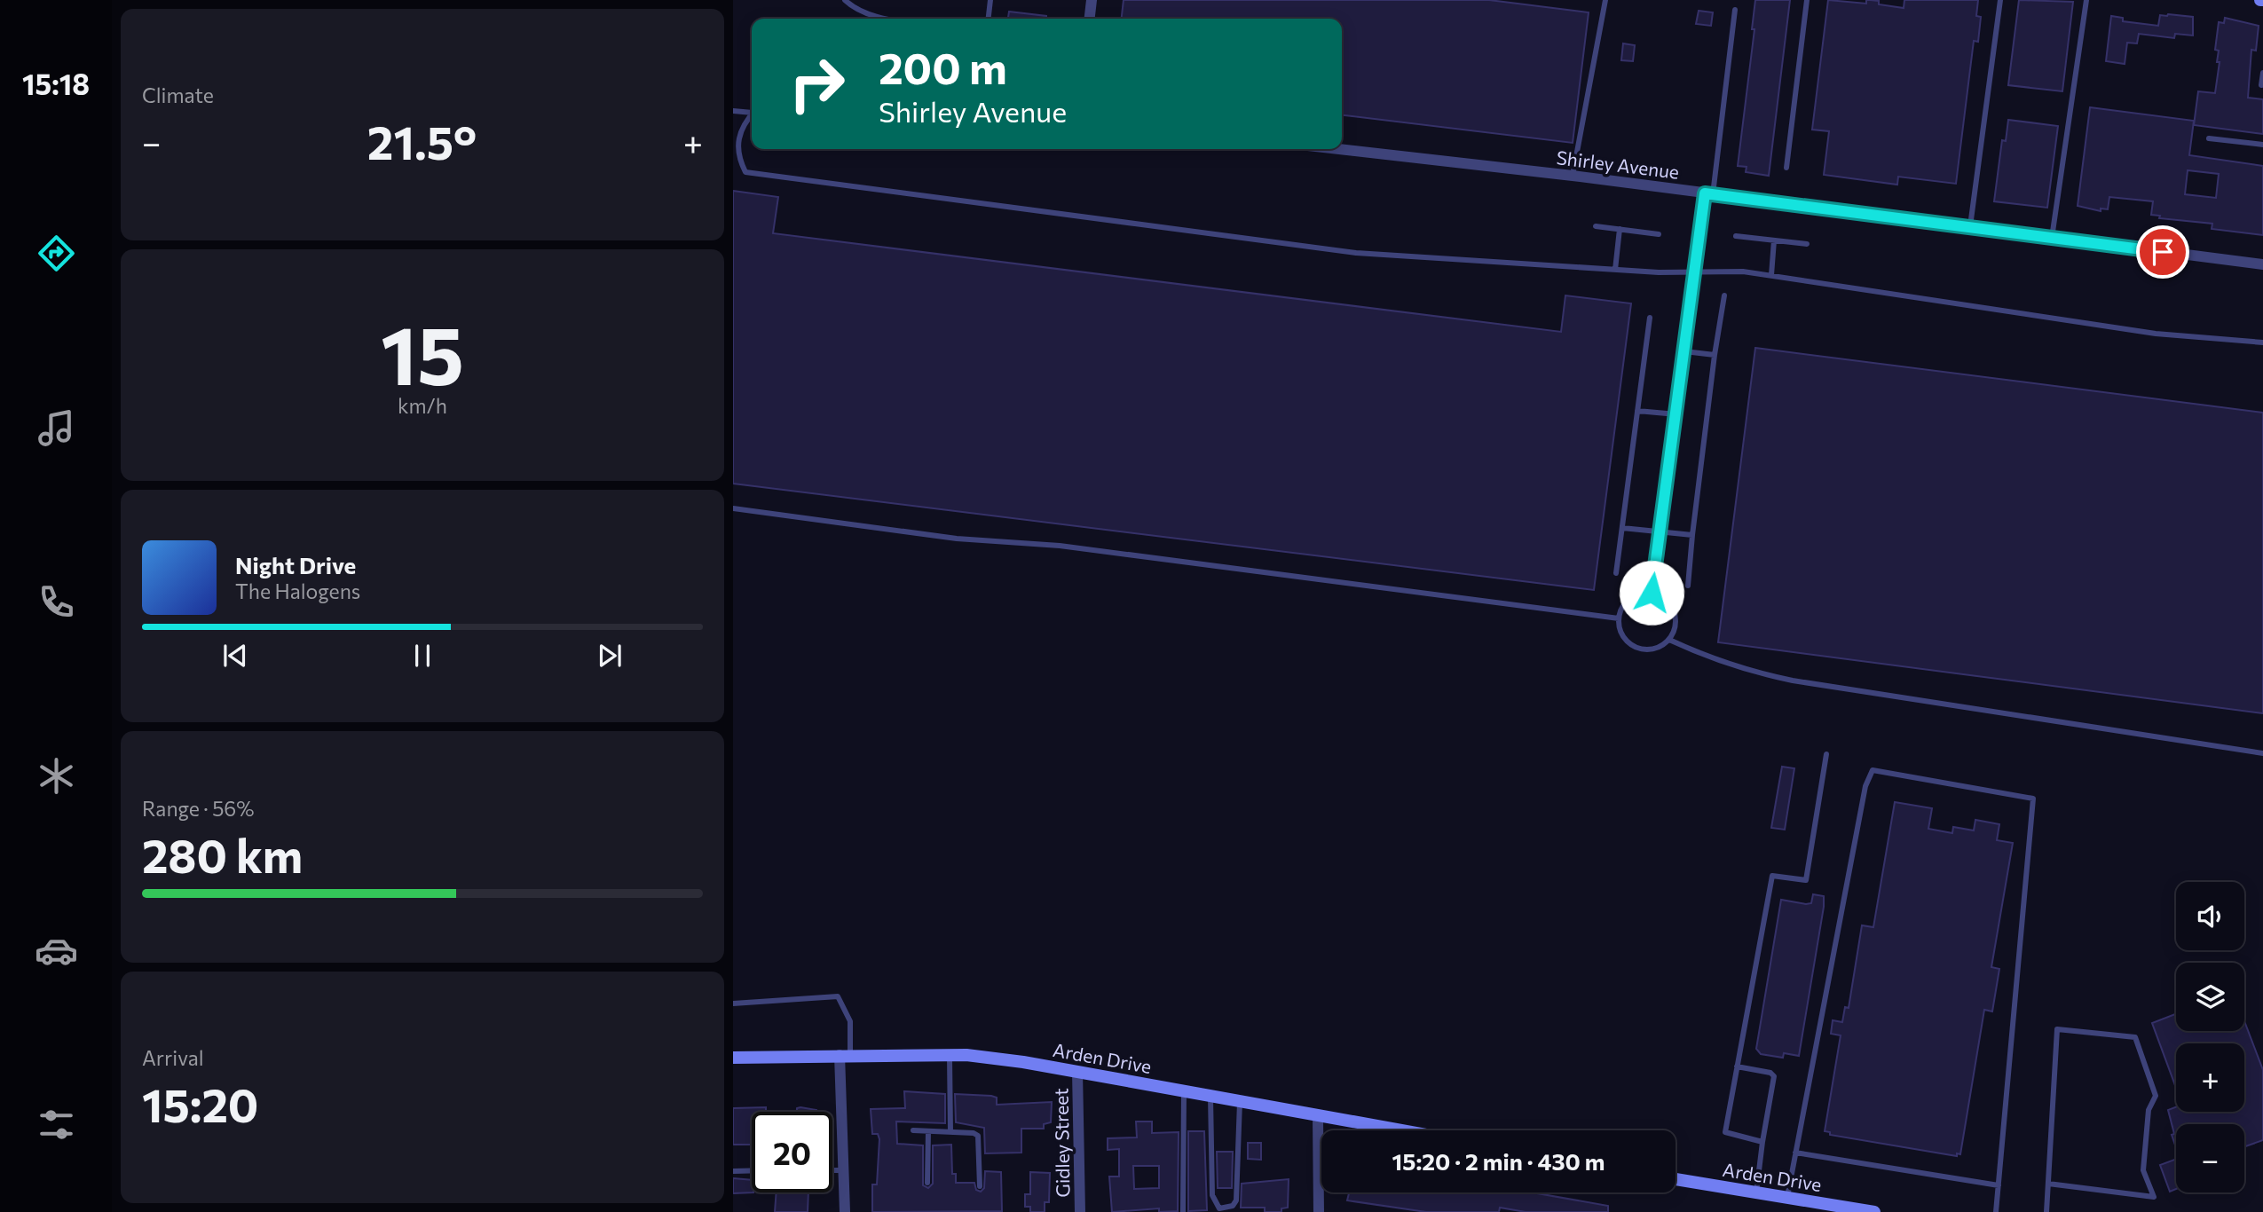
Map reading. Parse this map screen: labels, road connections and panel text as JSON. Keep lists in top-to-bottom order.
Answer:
{
  "streets": {
    "street": ["Shirley Avenue", "Arden Drive", "Gidley Street"]
  },
  "crossings": [
    ["Arden Drive", "Gidley Street"]
  ],
  "page": {
    "tabs": "15:18",
    "tile": [
      "Climate",
      ["15", "km/h"],
      ["Range · 56%", "280 km"],
      ["Arrival", "15:20"]
    ],
    "turn": ["200 m", "Shirley Avenue"],
    "heat": ["−", "21.5°", "+"],
    "song": ["Night Drive", "The Halogens"],
    "map_buttons": ["+", "−"],
    "limit": "20",
    "trip": "15:20 · 2 min · 430 m"
  }
}
